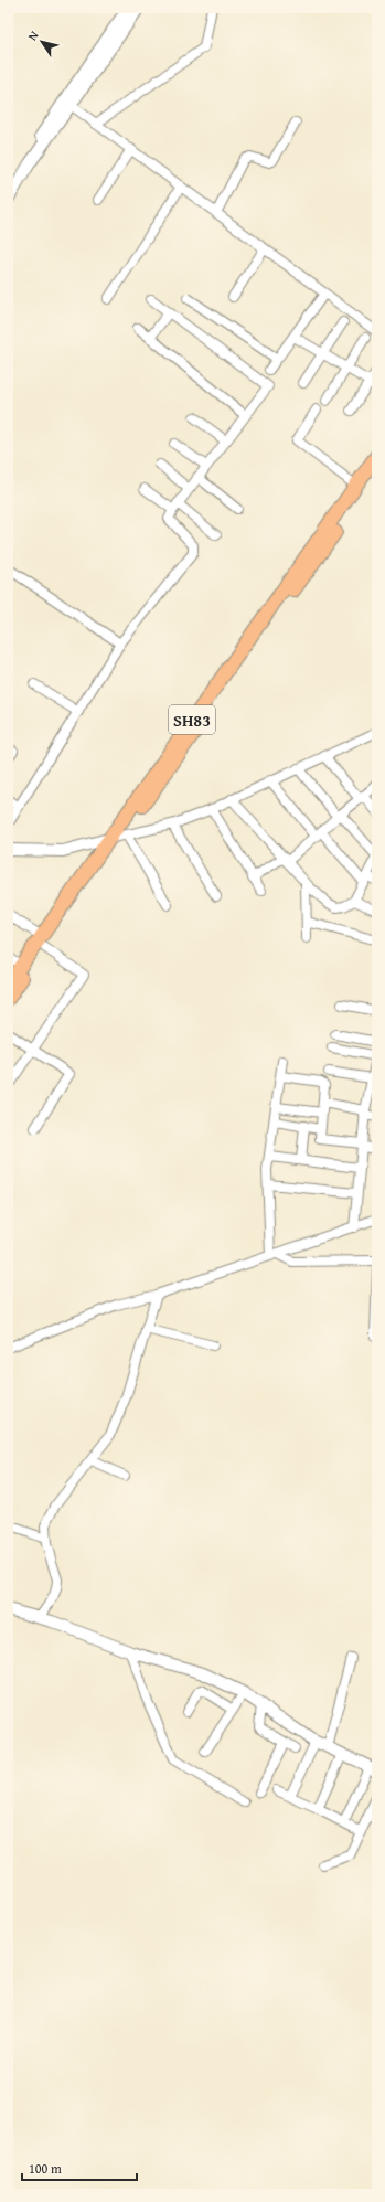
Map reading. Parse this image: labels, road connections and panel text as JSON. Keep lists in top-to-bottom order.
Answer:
{
  "streets": {
    "main road": ["SH83"]
  },
  "scale_bar": "100 m",
  "north": "top left"
}
